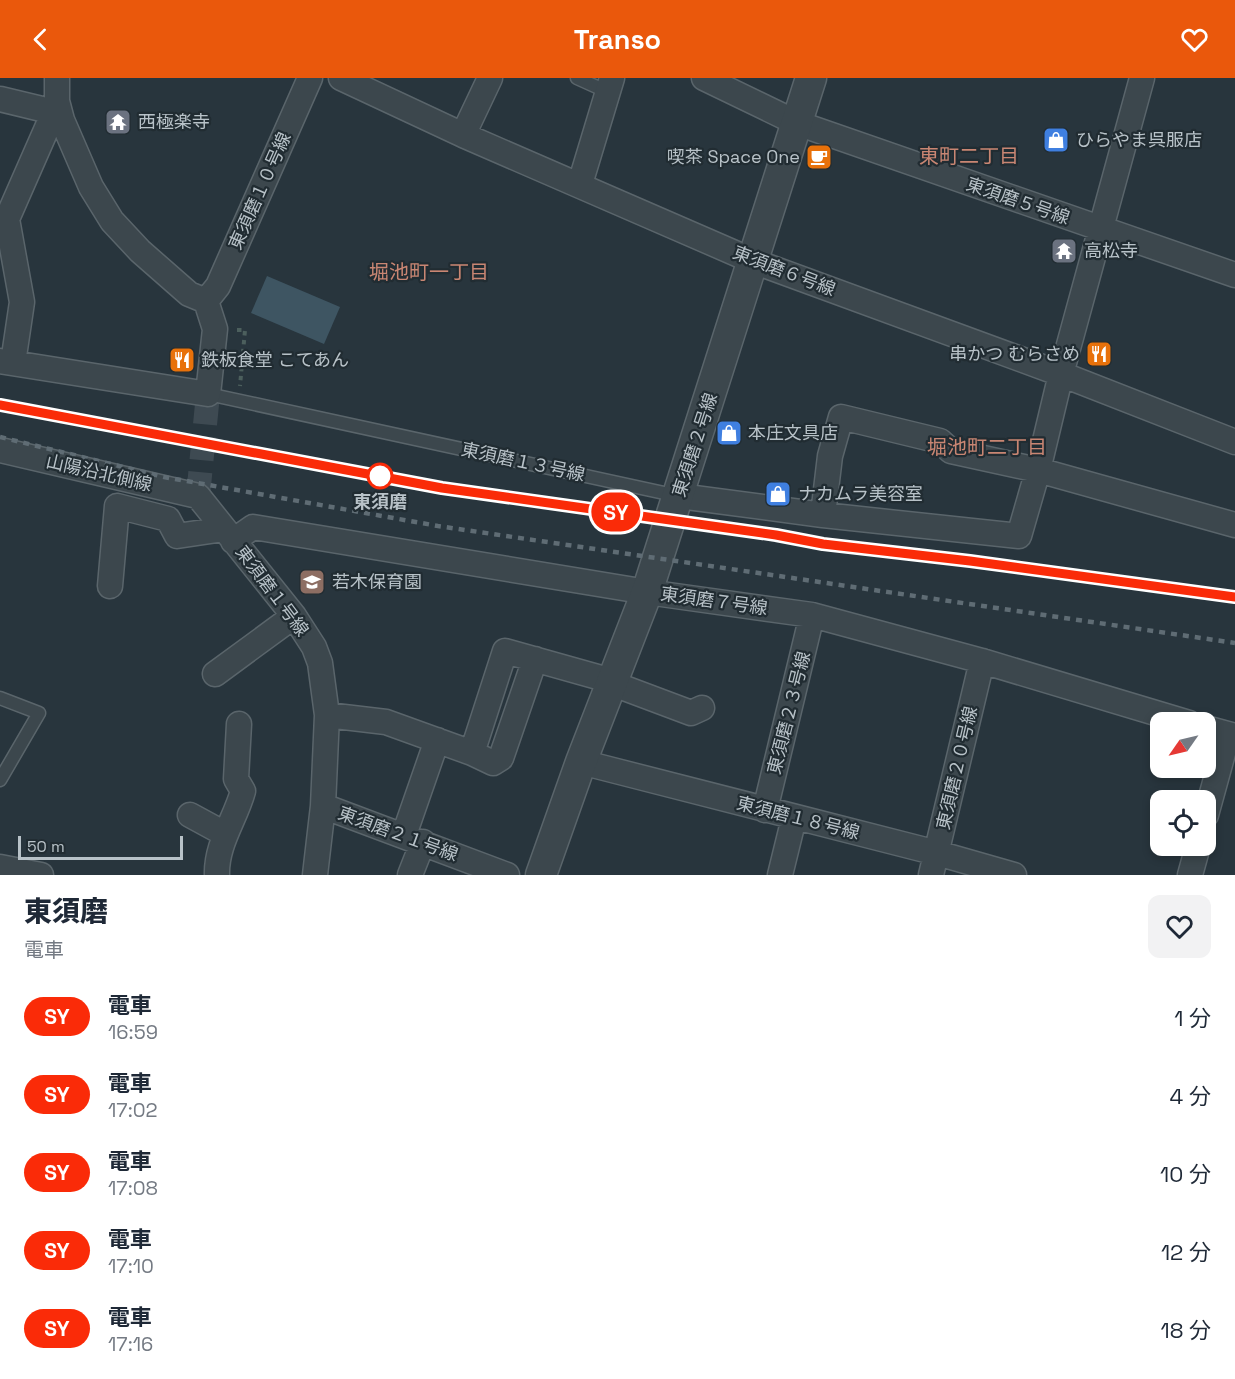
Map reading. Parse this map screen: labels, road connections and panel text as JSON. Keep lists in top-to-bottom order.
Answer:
{
  "streets": {
    "street": [
      "東須磨１０号線",
      "東須磨５号線",
      "東須磨６号線",
      "東須磨２号線",
      "東須磨１３号線",
      "山陽沿北側線",
      "東須磨１号線",
      "東須磨７号線",
      "東須磨２３号線",
      "東須磨２０号線",
      "東須磨１８号線",
      "東須磨２１号線"
    ]
  },
  "crossings": [
    ["東須磨５号線", "東須磨２号線"],
    ["東須磨６号線", "東須磨２号線"],
    ["東須磨２号線", "東須磨１３号線"],
    ["東須磨２号線", "東須磨７号線"],
    ["東須磨２号線", "東須磨１８号線"],
    ["山陽沿北側線", "東須磨１号線"],
    ["東須磨１号線", "東須磨７号線"],
    ["東須磨１号線", "東須磨２１号線"],
    ["東須磨７号線", "東須磨２３号線"],
    ["東須磨７号線", "東須磨２０号線"],
    ["東須磨２３号線", "東須磨１８号線"],
    ["東須磨２０号線", "東須磨１８号線"]
  ],
  "districts": ["東町二丁目", "堀池町一丁目", "堀池町二丁目"],
  "places": {
    "temple": ["西極楽寺", "高松寺"],
    "shop": ["ひらやま呉服店", "本庄文具店", "ナカムラ美容室"],
    "cafe": ["喫茶 Space One"],
    "restaurant": ["串かつ むらさめ", "鉄板食堂 こてあん"],
    "other": ["東須磨"],
    "school or university": ["若木保育園"]
  },
  "scale_bar": "50 m",
  "north": "bottom left",
  "page": {
    "header": "Transo",
    "on_map": "SY",
    "scale": "50 m",
    "heading": ["東須磨", "電車"],
    "list": [
      {
        "mark": "SY",
        "name": "電車",
        "note": "16:59",
        "value": "1 分"
      },
      {
        "mark": "SY",
        "name": "電車",
        "note": "17:02",
        "value": "4 分"
      },
      {
        "mark": "SY",
        "name": "電車",
        "note": "17:08",
        "value": "10 分"
      },
      {
        "mark": "SY",
        "name": "電車",
        "note": "17:10",
        "value": "12 分"
      },
      {
        "mark": "SY",
        "name": "電車",
        "note": "17:16",
        "value": "18 分"
      }
    ]
  }
}
